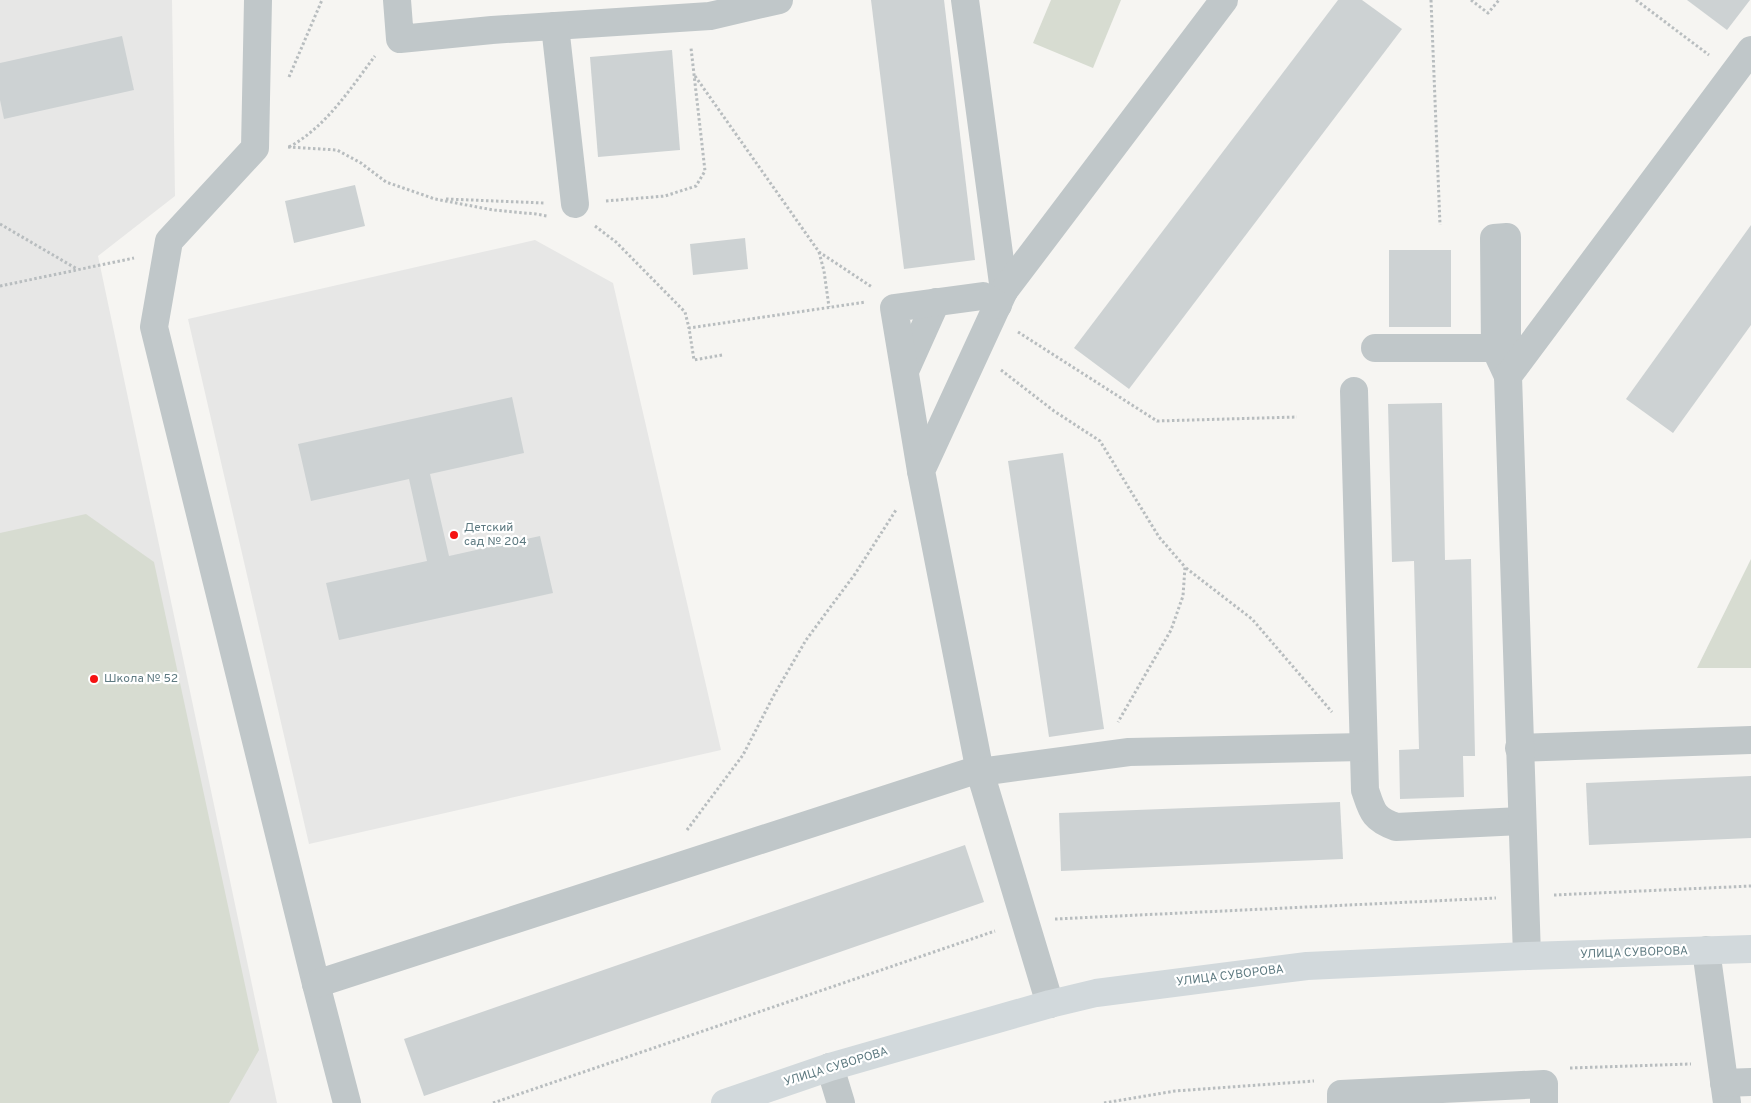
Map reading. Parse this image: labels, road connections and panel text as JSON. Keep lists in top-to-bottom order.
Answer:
{
  "streets": {
    "main road": ["УЛИЦА СУВОРОВА"]
  },
  "places": ["Детский сад № 204", "Школа № 52"]
}
